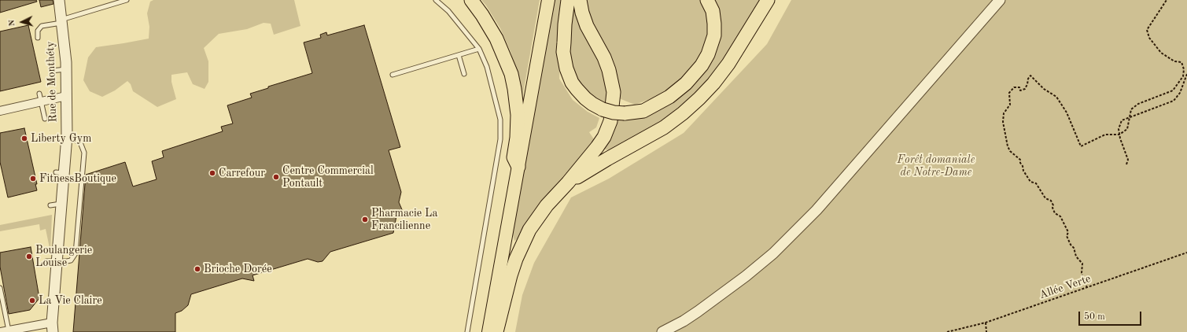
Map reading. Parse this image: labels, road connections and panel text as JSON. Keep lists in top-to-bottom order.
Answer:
{
  "streets": {
    "street": ["Rue de Monthéty"],
    "path": ["Allée Verte"]
  },
  "parks": ["Forêt domaniale de Notre-Dame"],
  "places": [
    "Liberty Gym",
    "Carrefour",
    "Centre Commercial Pontault",
    "FitnessBoutique",
    "Pharmacie La Francilienne",
    "Boulangerie Louise",
    "Brioche Dorée",
    "La Vie Claire"
  ],
  "scale_bar": "50 m",
  "north": "left"
}
